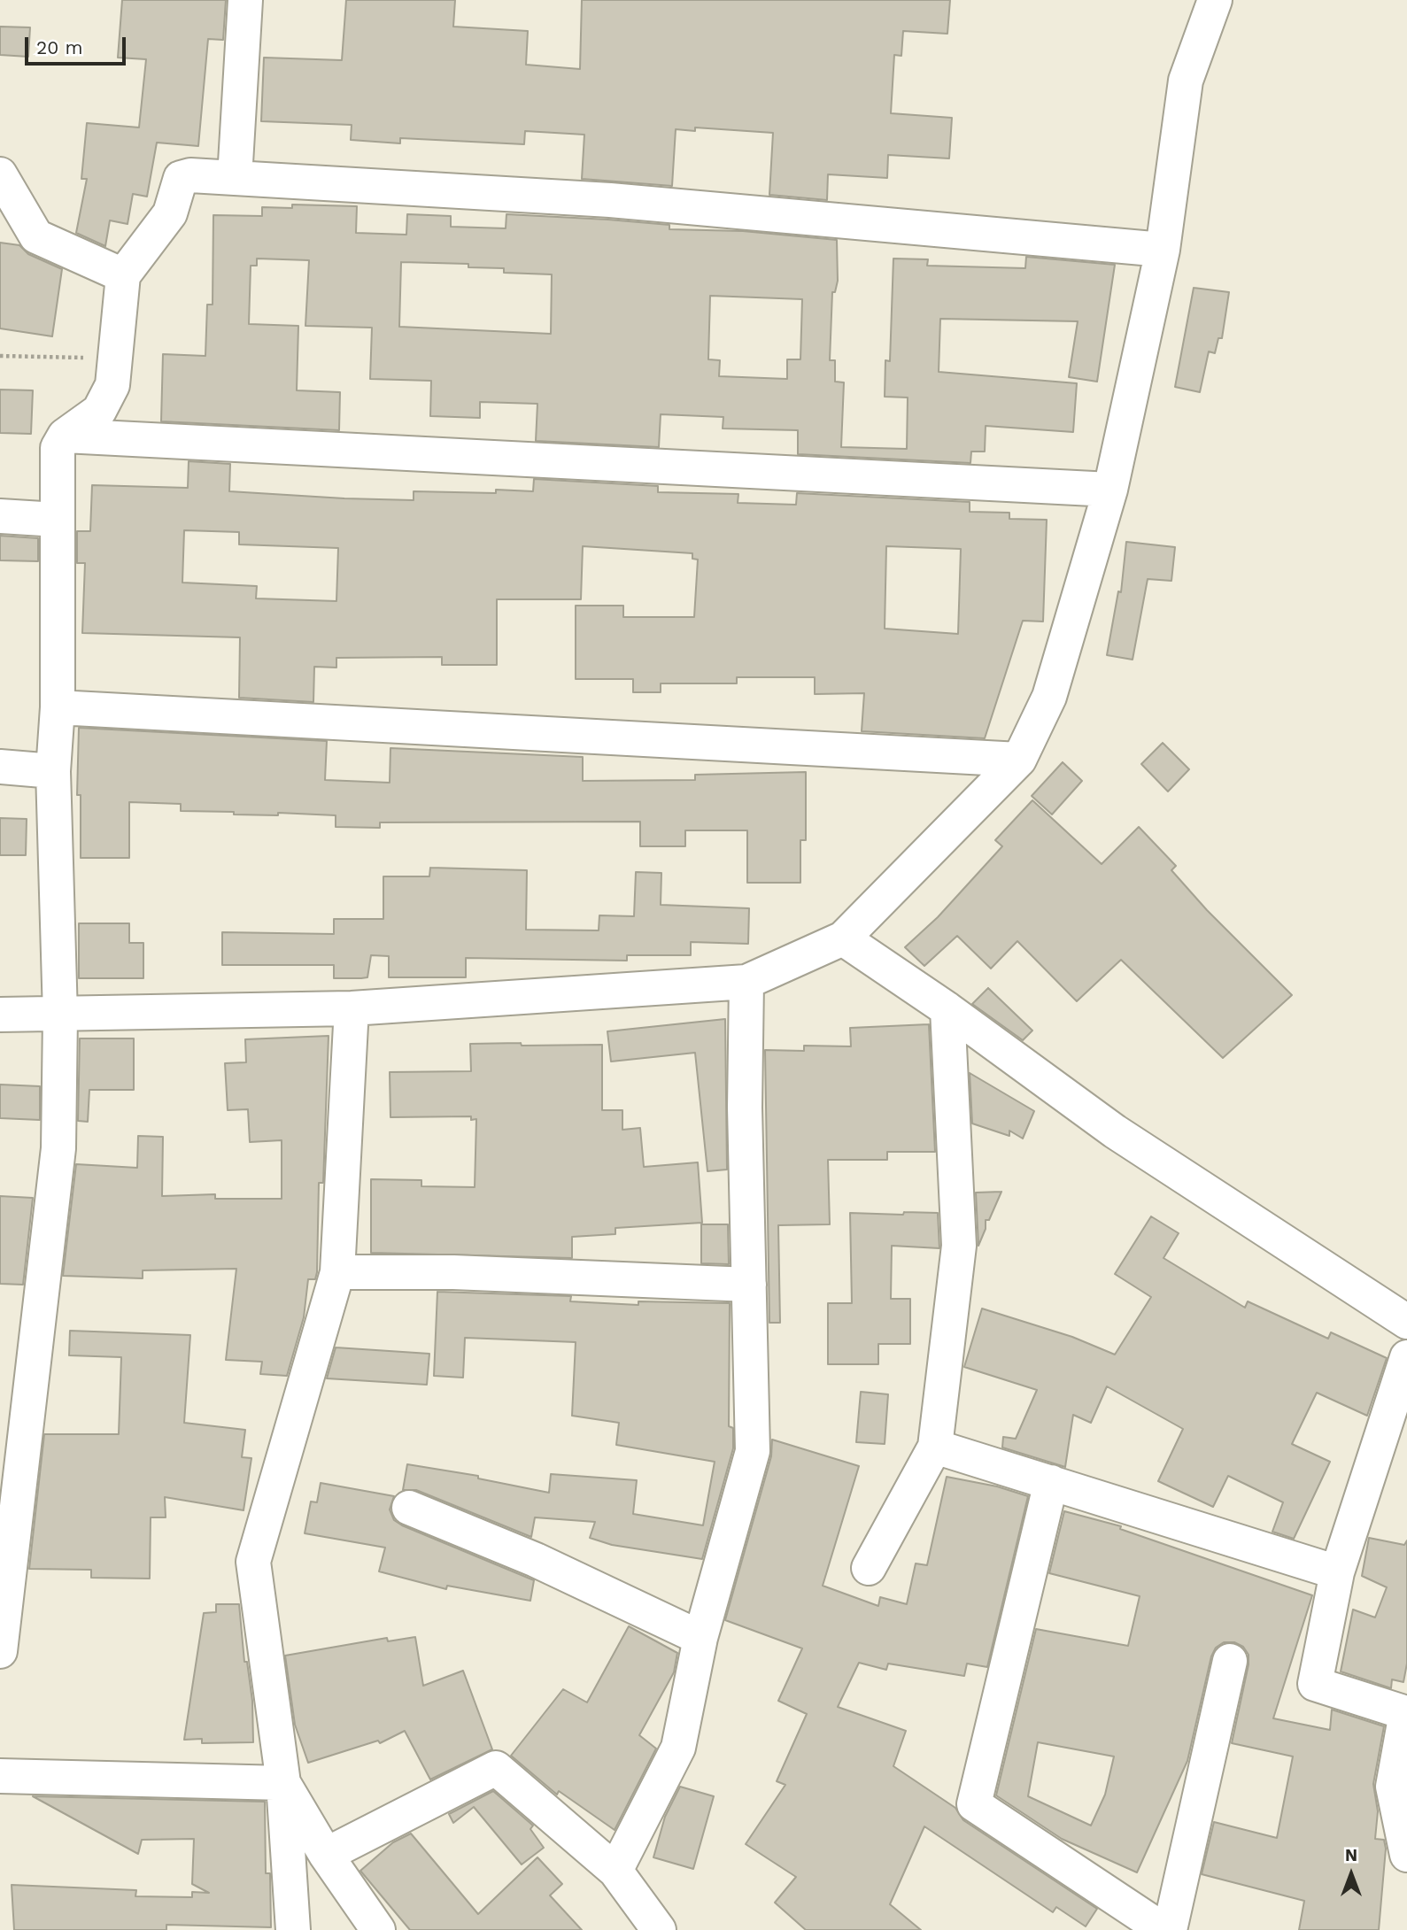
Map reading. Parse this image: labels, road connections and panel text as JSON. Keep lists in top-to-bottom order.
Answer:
{
  "scale_bar": "20 m",
  "north": "top"
}
